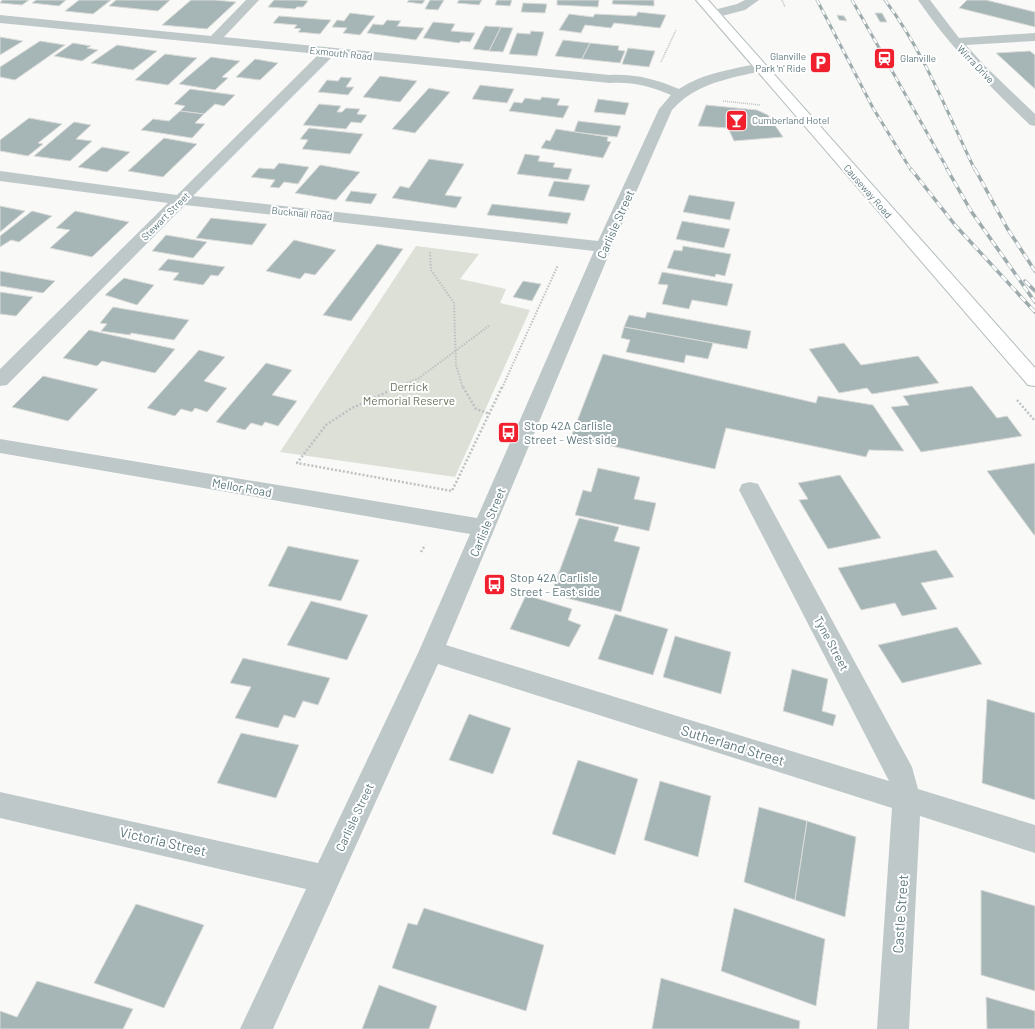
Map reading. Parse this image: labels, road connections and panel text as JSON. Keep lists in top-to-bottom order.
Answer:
{
  "streets": {
    "main road": ["Causeway Road"],
    "street": [
      "Exmouth Road",
      "Wirra Drive",
      "Bucknall Road",
      "Stewart Street",
      "Carlisle Street",
      "Mellor Road",
      "Tyne Street",
      "Sutherland Street",
      "Victoria Street",
      "Castle Street"
    ]
  },
  "crossings": [
    ["Exmouth Road", "Stewart Street"],
    ["Exmouth Road", "Carlisle Street"],
    ["Causeway Road", "Carlisle Street"],
    ["Bucknall Road", "Stewart Street"],
    ["Bucknall Road", "Carlisle Street"],
    ["Carlisle Street", "Mellor Road"],
    ["Carlisle Street", "Sutherland Street"],
    ["Carlisle Street", "Victoria Street"],
    ["Tyne Street", "Sutherland Street"],
    ["Tyne Street", "Castle Street"],
    ["Sutherland Street", "Castle Street"]
  ],
  "parks": ["Derrick Memorial Reserve"],
  "places": {
    "station": ["Glanville"],
    "parking": ["Glanville Park 'n' Ride"],
    "bar": ["Cumberland Hotel"],
    "bus stop": ["Stop 42A Carlisle Street - West side", "Stop 42A Carlisle Street - East side"]
  }
}
